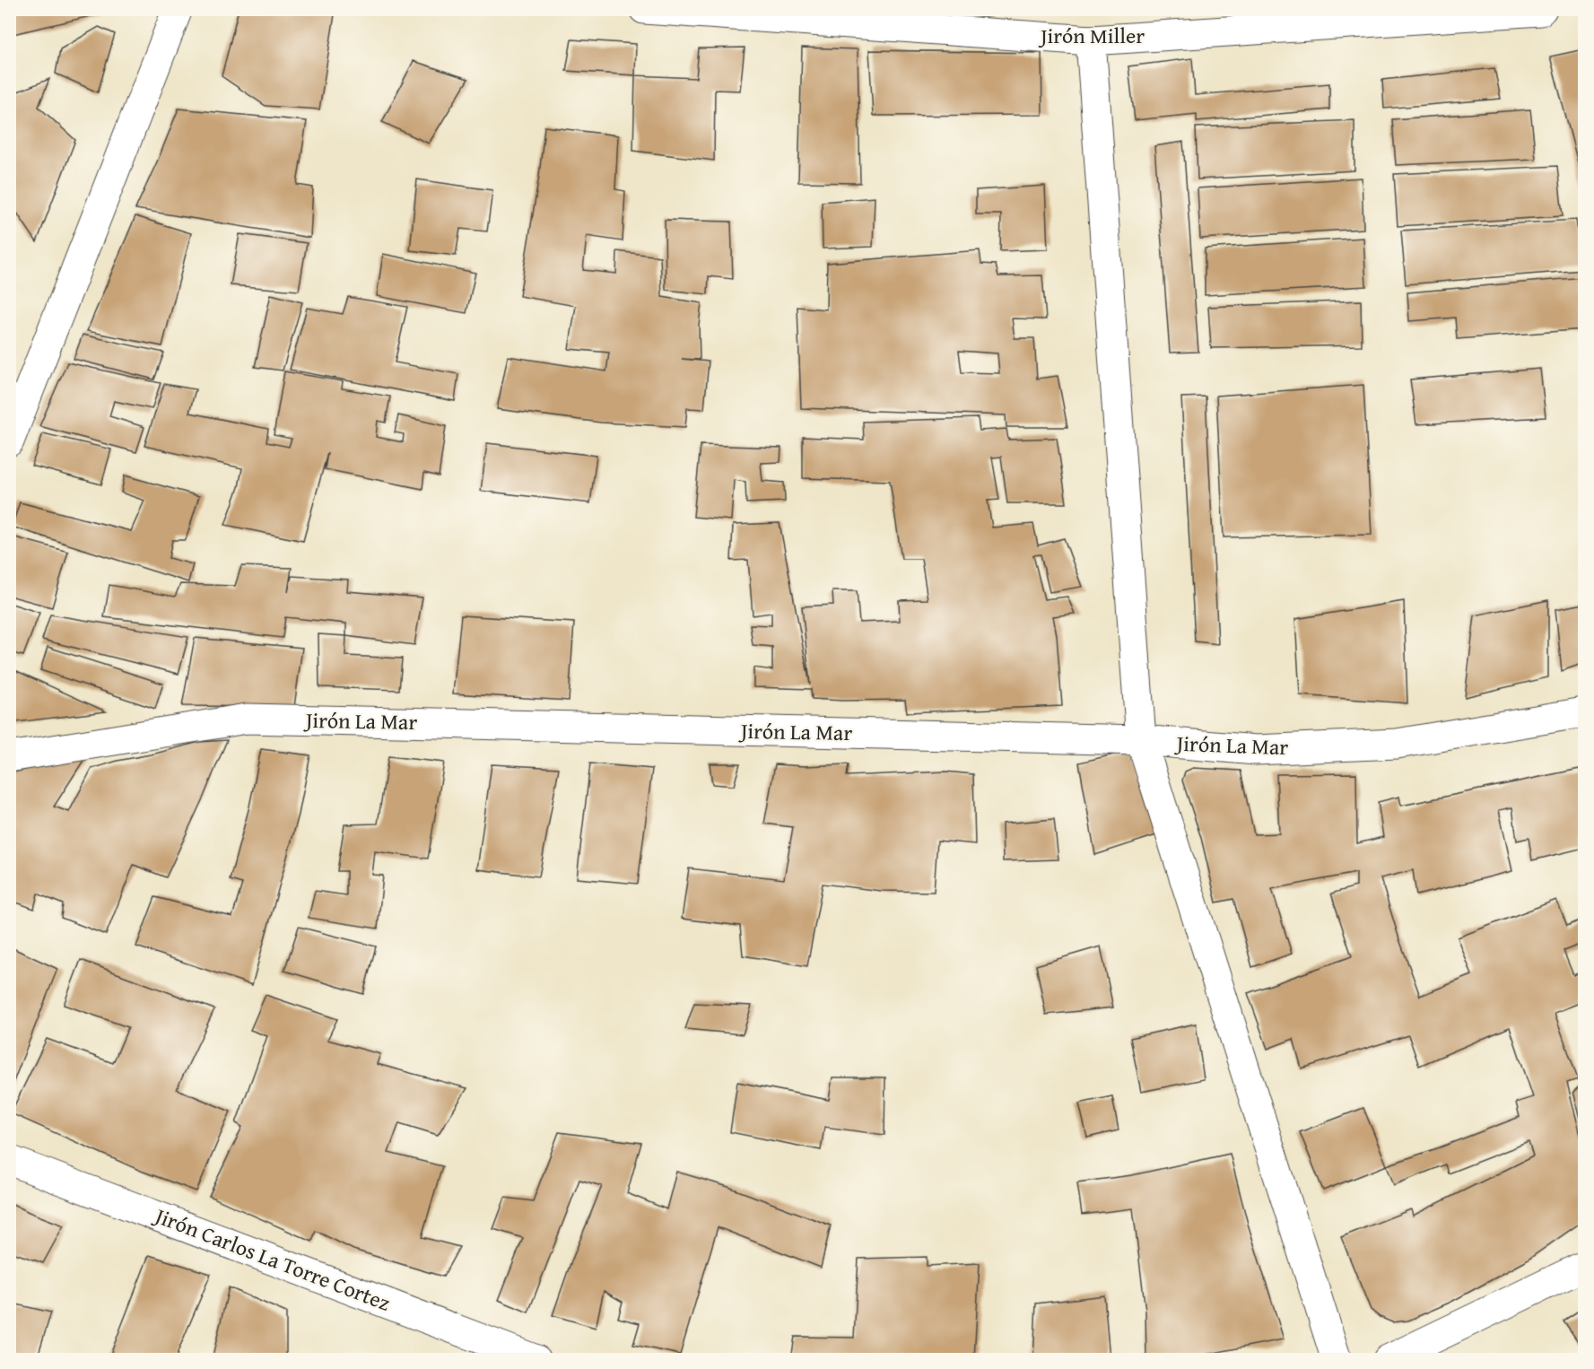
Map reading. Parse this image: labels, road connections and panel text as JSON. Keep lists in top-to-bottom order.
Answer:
{
  "streets": {
    "street": ["Jirón Miller", "Jirón La Mar", "Jirón Carlos La Torre Cortez"]
  }
}
